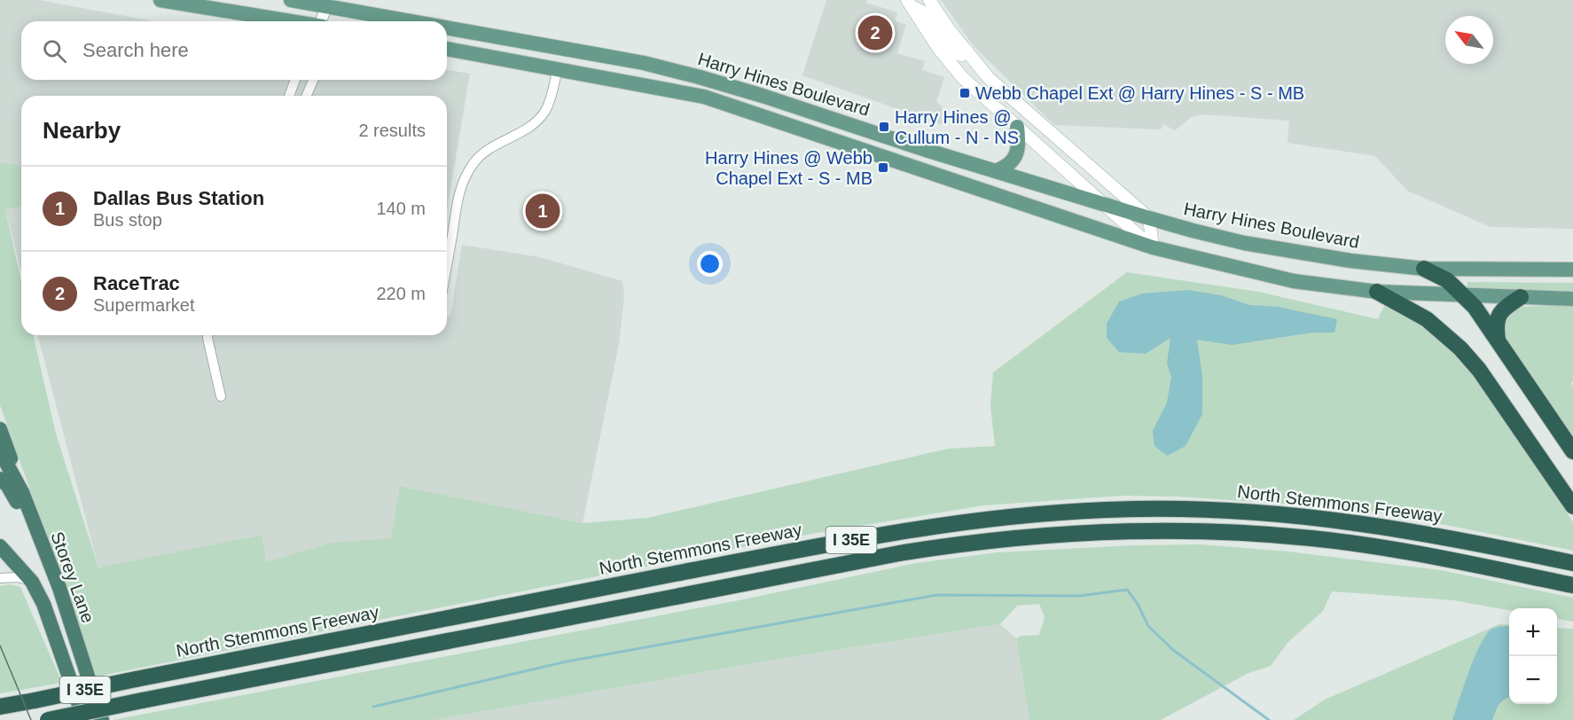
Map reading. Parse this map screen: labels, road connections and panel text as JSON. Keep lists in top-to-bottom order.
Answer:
{
  "streets": {
    "highway": ["North Stemmons Freeway", "I 35E", "Storey Lane"],
    "main road": ["Harry Hines Boulevard"]
  },
  "places": {
    "transit": ["Webb Chapel Ext @ Harry Hines - S - MB", "Harry Hines @ Cullum - N - NS", "Harry Hines @ Webb Chapel Ext - S - MB"]
  },
  "north": "top left",
  "page": {
    "pins": ["2", "1"],
    "search": "Search here",
    "heading": ["Nearby", "2 results"],
    "list": [
      {
        "mark": "1",
        "name": "Dallas Bus Station",
        "note": "Bus stop",
        "value": "140 m"
      },
      {
        "mark": "2",
        "name": "RaceTrac",
        "note": "Supermarket",
        "value": "220 m"
      }
    ],
    "map_buttons": ["+", "−"]
  }
}
